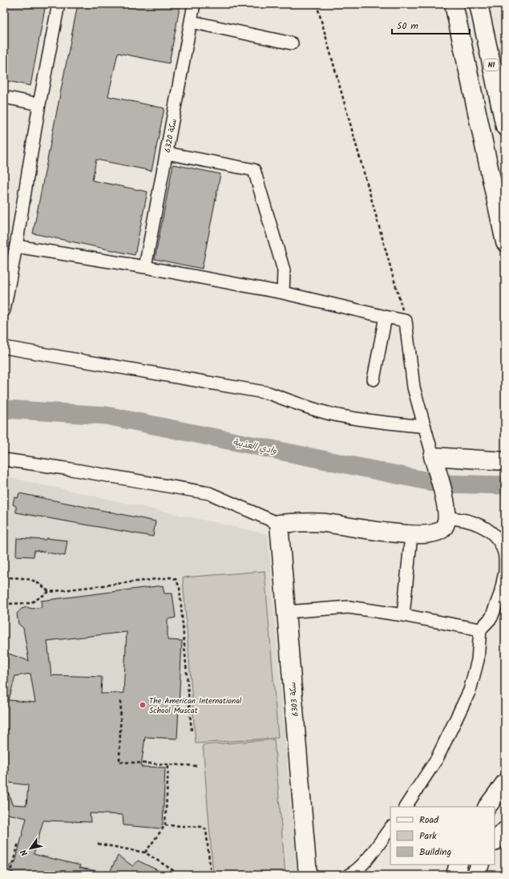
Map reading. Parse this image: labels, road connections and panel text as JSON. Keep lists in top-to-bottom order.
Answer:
{
  "streets": {
    "main road": ["N1", "سكة 6303"],
    "street": ["سكة 6320"]
  },
  "water": ["وادي العذيبة"],
  "places": ["The American International School Muscat"],
  "legend": ["Road", "Park", "Building"],
  "scale_bar": "50 m",
  "north": "bottom left"
}
